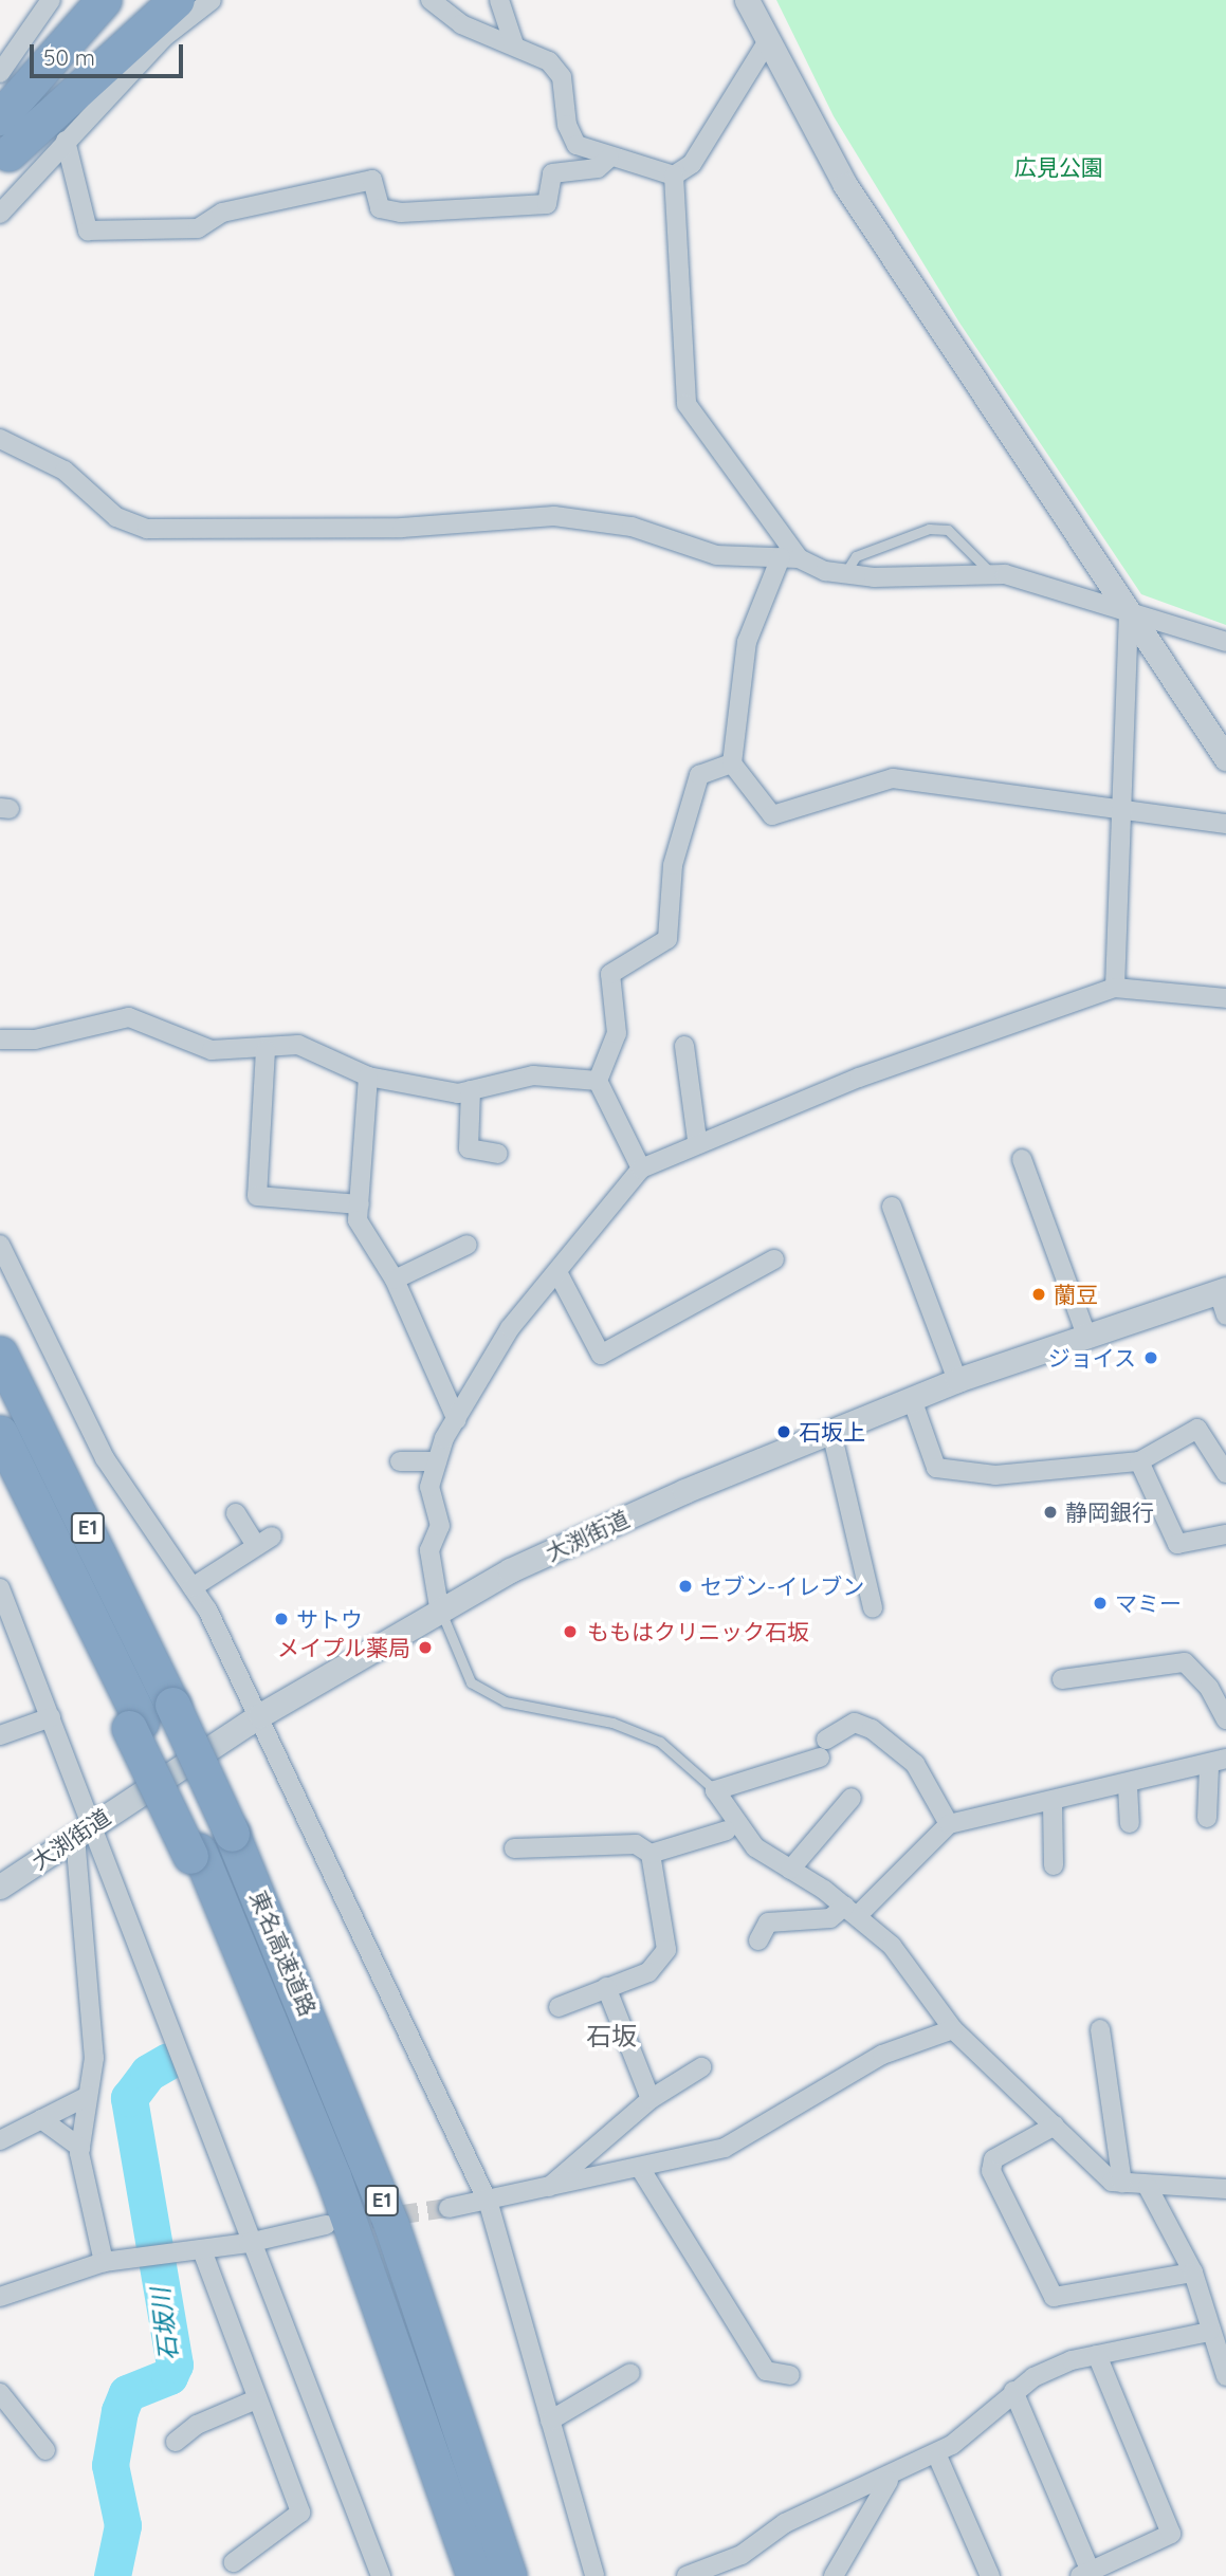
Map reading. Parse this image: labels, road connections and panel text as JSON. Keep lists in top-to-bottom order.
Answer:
{
  "streets": {
    "highway": ["E1", "東名高速道路"],
    "street": ["大渕街道"]
  },
  "crossings": [
    ["E1", "東名高速道路"]
  ],
  "districts": ["石坂"],
  "water": ["石坂川"],
  "parks": ["広見公園"],
  "places": [
    "蘭豆",
    "ジョイス",
    "石坂上",
    "静岡銀行",
    "セブン-イレブン",
    "マミー",
    "サトウ",
    "ももはクリニック石坂",
    "メイプル薬局"
  ],
  "scale_bar": "50 m"
}
